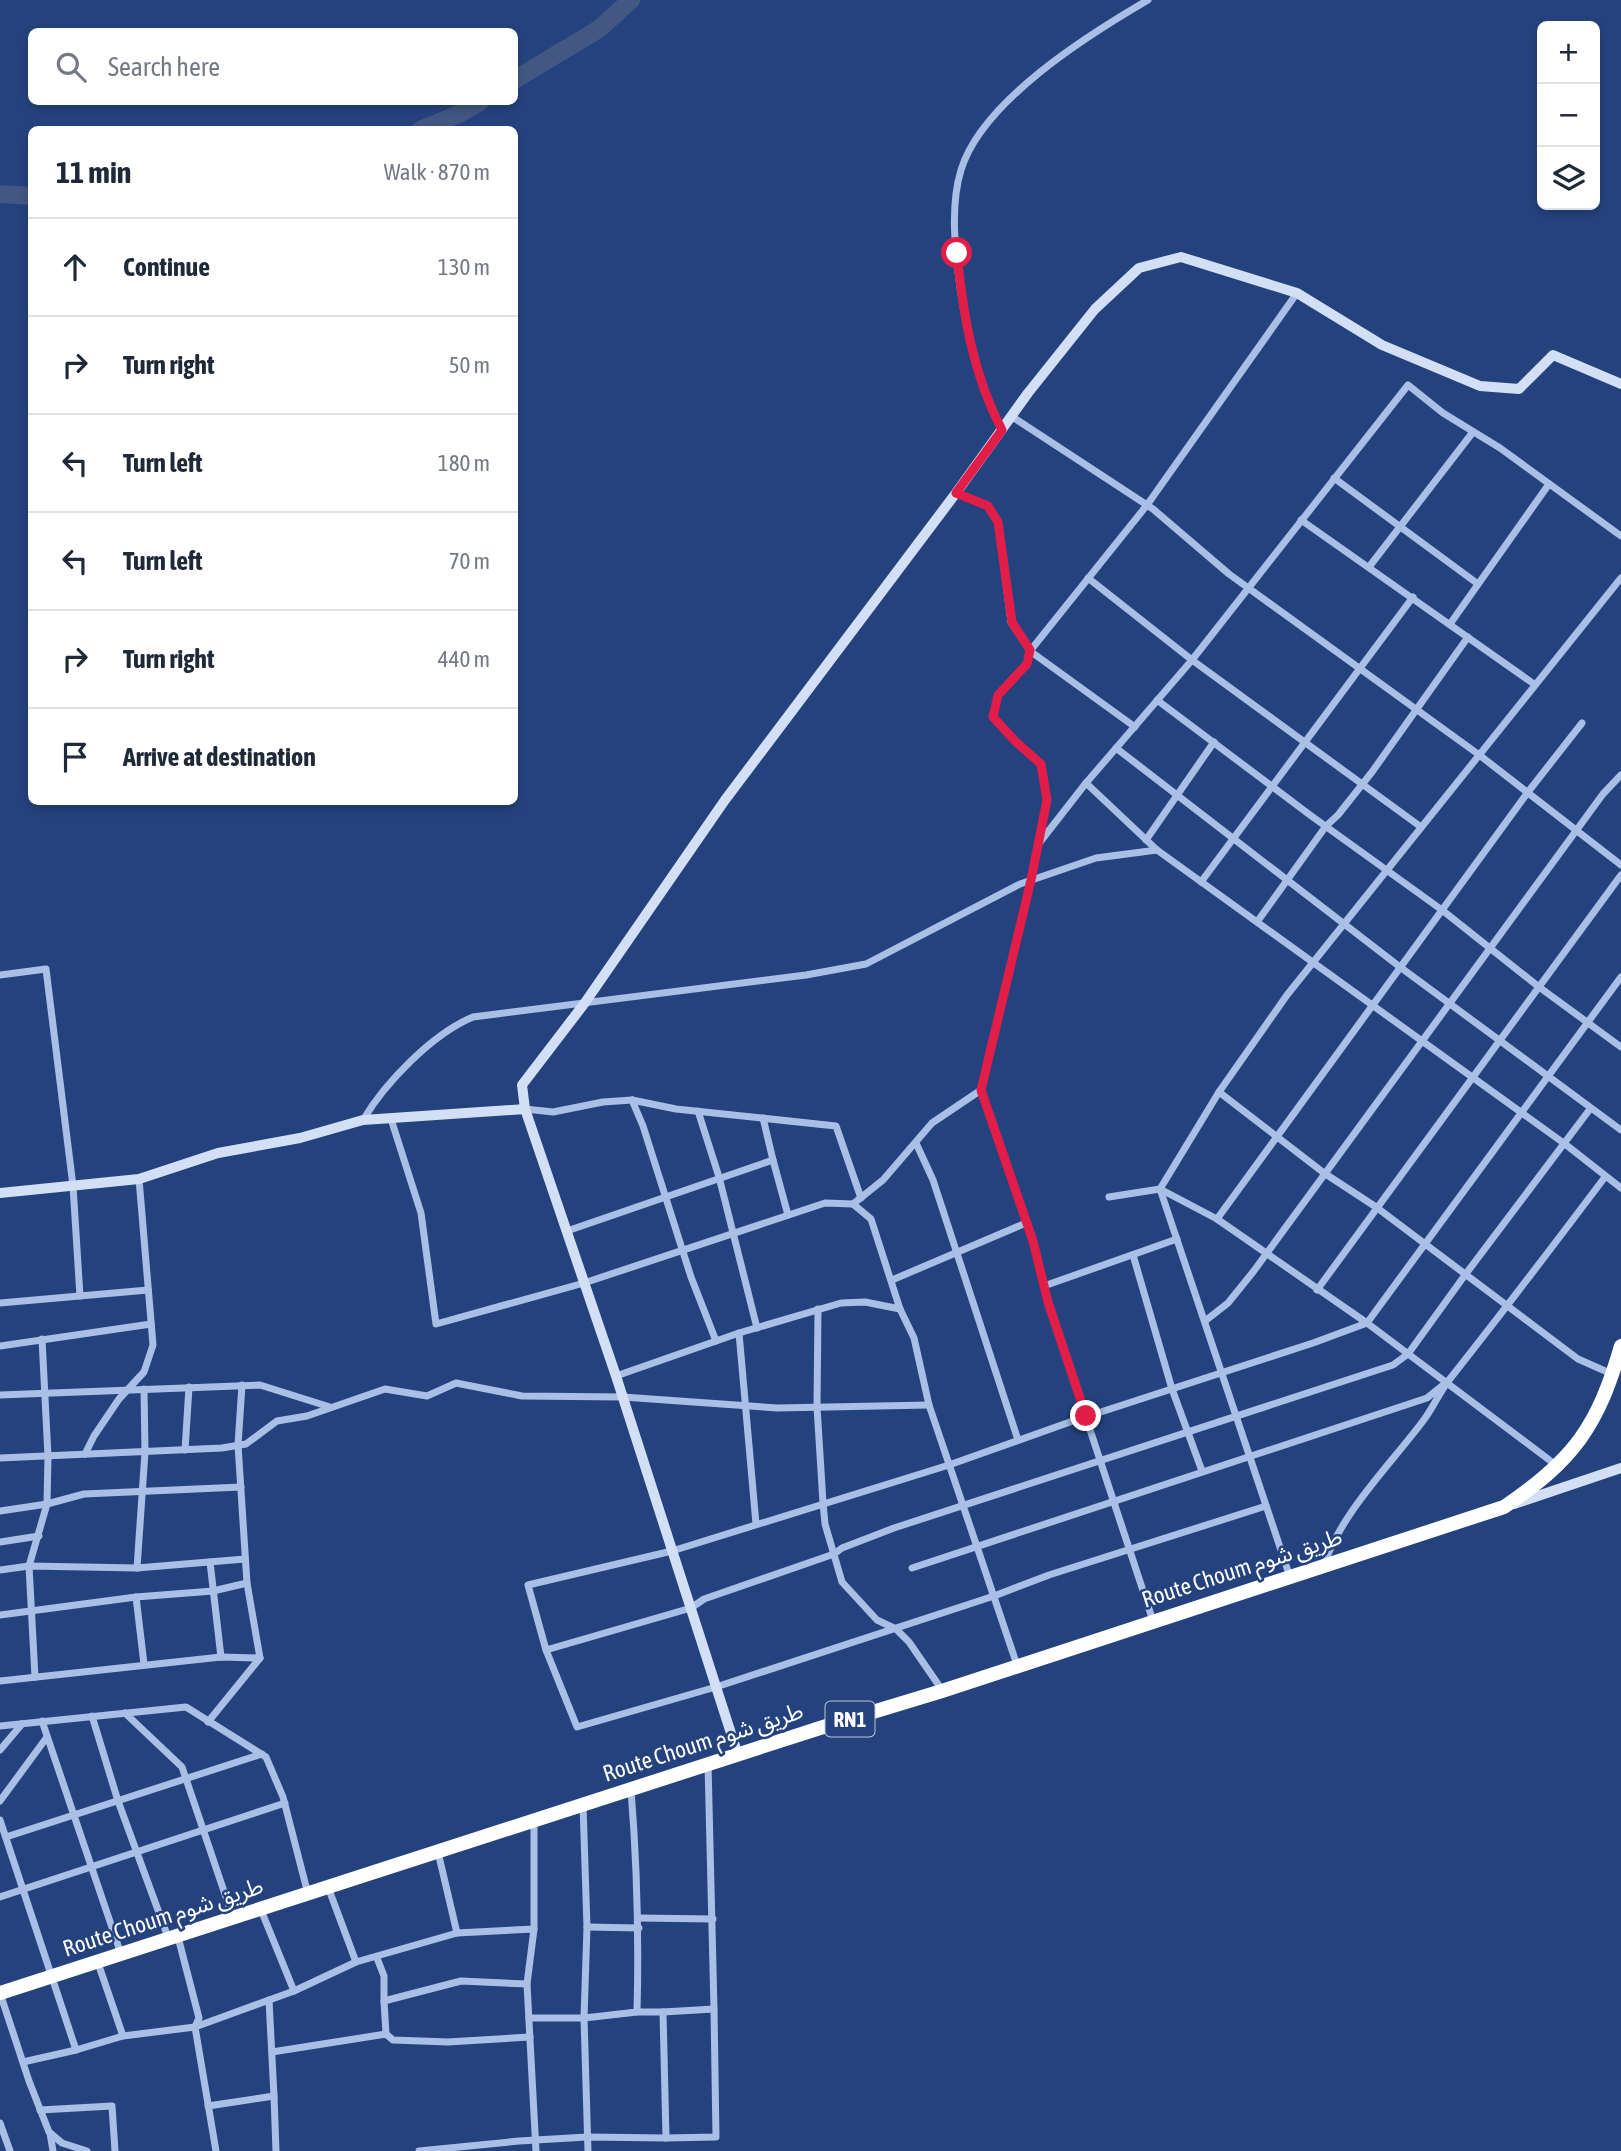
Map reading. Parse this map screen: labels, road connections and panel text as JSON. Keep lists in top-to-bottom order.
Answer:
{
  "streets": {
    "highway": ["Route Choum طريق شوم", "RN1"]
  },
  "page": {
    "map_buttons": ["+", "−"],
    "search": "Search here",
    "heading": ["11 min", "Walk · 870 m"],
    "list": [
      ["Continue", "130 m"],
      ["Turn right", "50 m"],
      ["Turn left", "180 m"],
      ["Turn left", "70 m"],
      ["Turn right", "440 m"],
      "Arrive at destination"
    ]
  }
}
